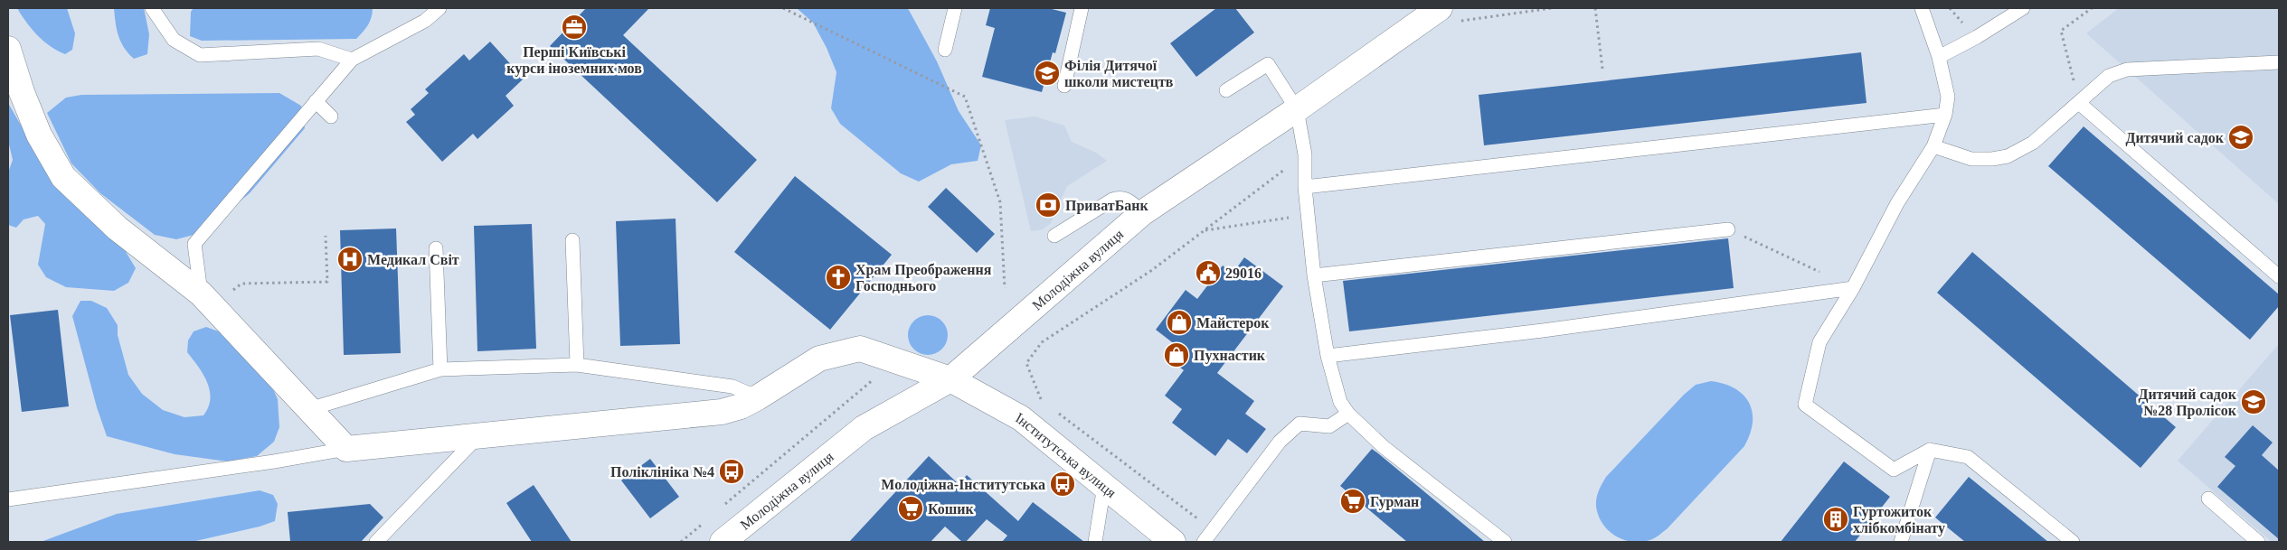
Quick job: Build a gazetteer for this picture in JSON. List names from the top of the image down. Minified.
{"streets":{"street":["Молодіжна вулиця","Інститутська вулиця"]},"crossings":[["Молодіжна вулиця","Інститутська вулиця"]],"places":{"office":["Перші Київські курси іноземних мов"],"school or university":["Філія Дитячої школи мистецтв","Дитячий садок","Дитячий садок №28 Пролісок"],"bank":["ПриватБанк"],"hospital":["Медикал Світ"],"public building":["29016"],"church":["Храм Преображення Господнього"],"shop":["Майстерок","Пухнастик"],"bus stop":["Поліклініка №4","Молодіжна-Інститутська"],"supermarket":["Гурман","Кошик"],"building":["Гуртожиток хлібкомбінату"]}}
